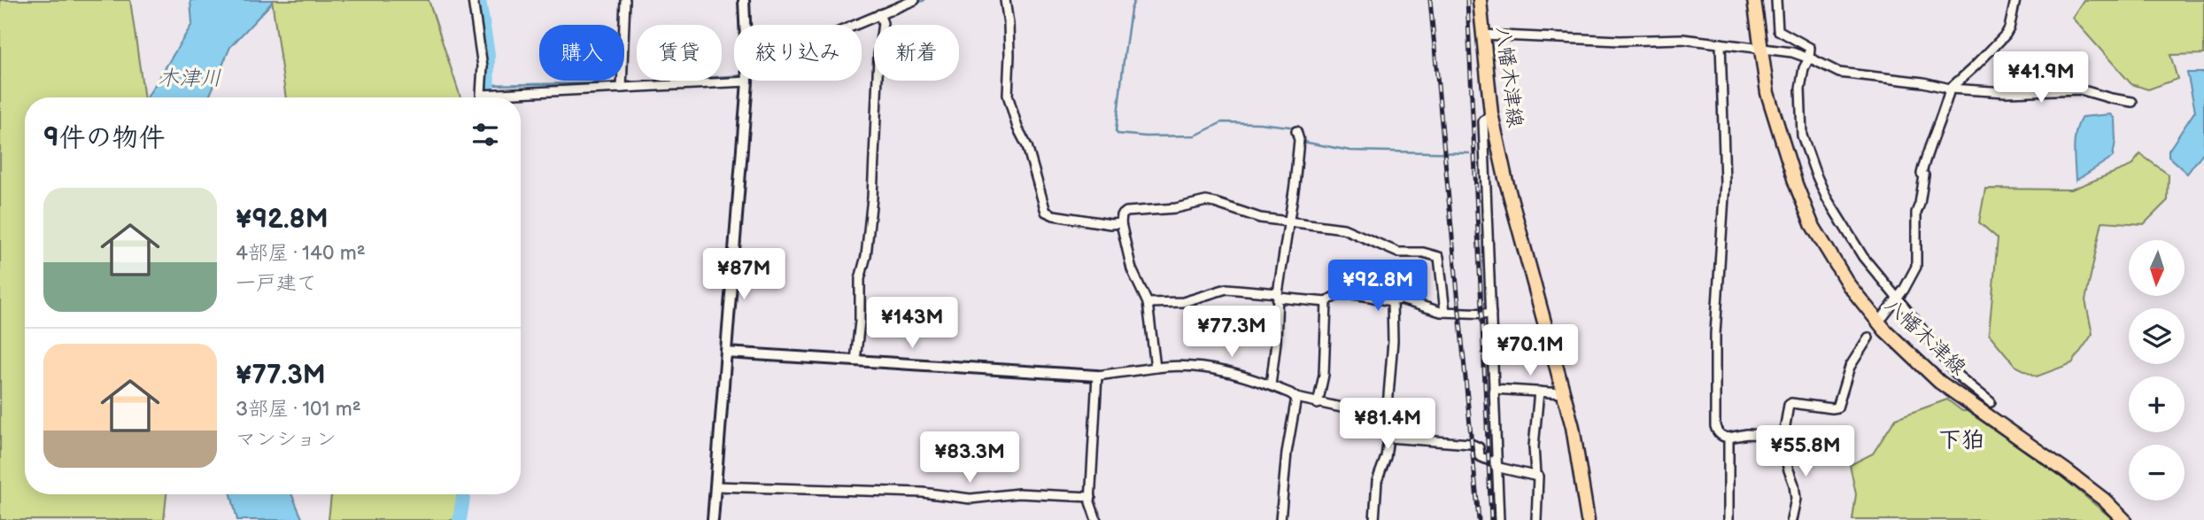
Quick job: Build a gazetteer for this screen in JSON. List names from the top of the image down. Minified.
{"streets":{"main road":["八幡木津線"]},"districts":["下狛"],"water":["木津川"],"north":"bottom","page":{"chip":["購入","賃貸","絞り込み","新着"],"price":["¥41.9M","¥87M","¥92.8M","¥143M","¥77.3M","¥70.1M","¥81.4M","¥55.8M","¥83.3M"],"heading":"9件の物件","list":[{"name":"¥92.8M","note":"4部屋 · 140 m² · 一戸建て"},{"name":"¥77.3M","note":"3部屋 · 101 m² · マンション"}],"map_buttons":["+","−"]}}
